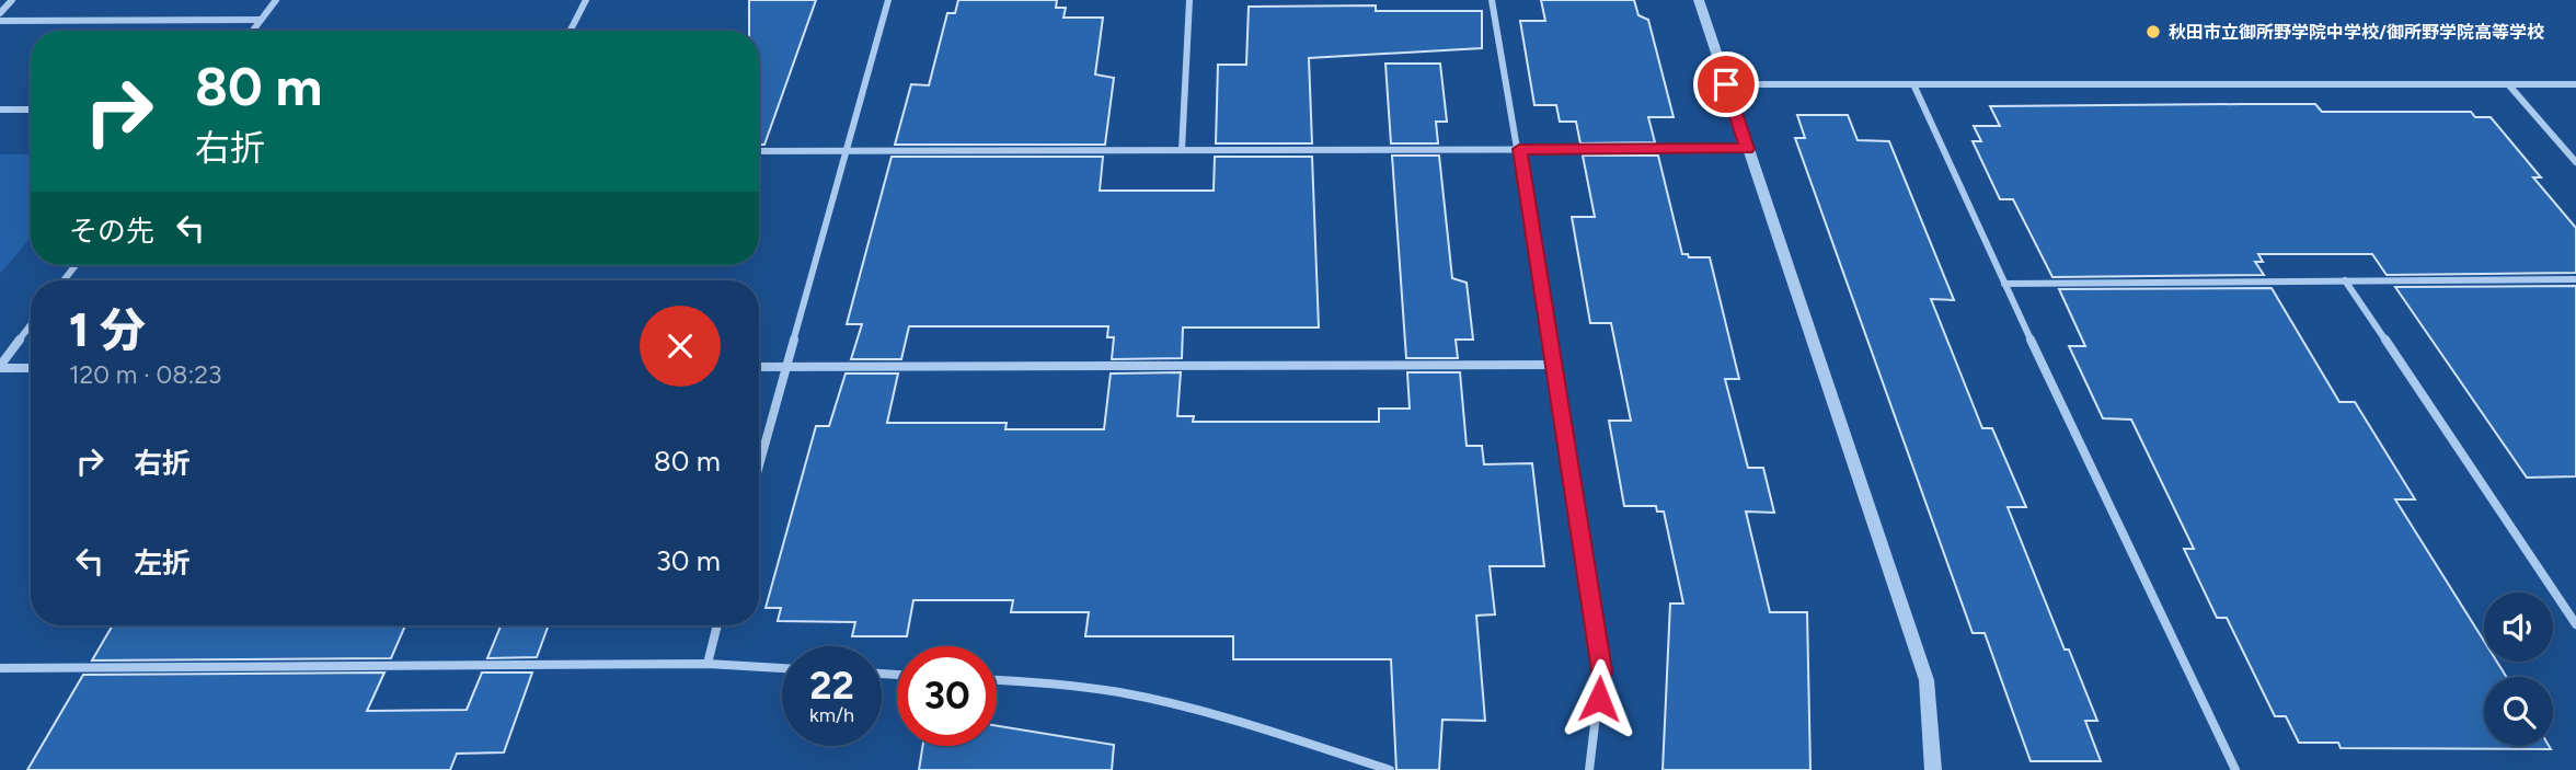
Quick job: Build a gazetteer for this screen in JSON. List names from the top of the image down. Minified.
{"places":["秋田市立御所野学院中学校/御所野学院高等学校"],"page":{"turn":["80 m","右折"],"then":"その先","heading":["1 分","120 m · 08:23"],"list":[{"name":"右折","value":"80 m"},{"name":"左折","value":"30 m"}],"speed":"22 km/h","limit":"30"}}
